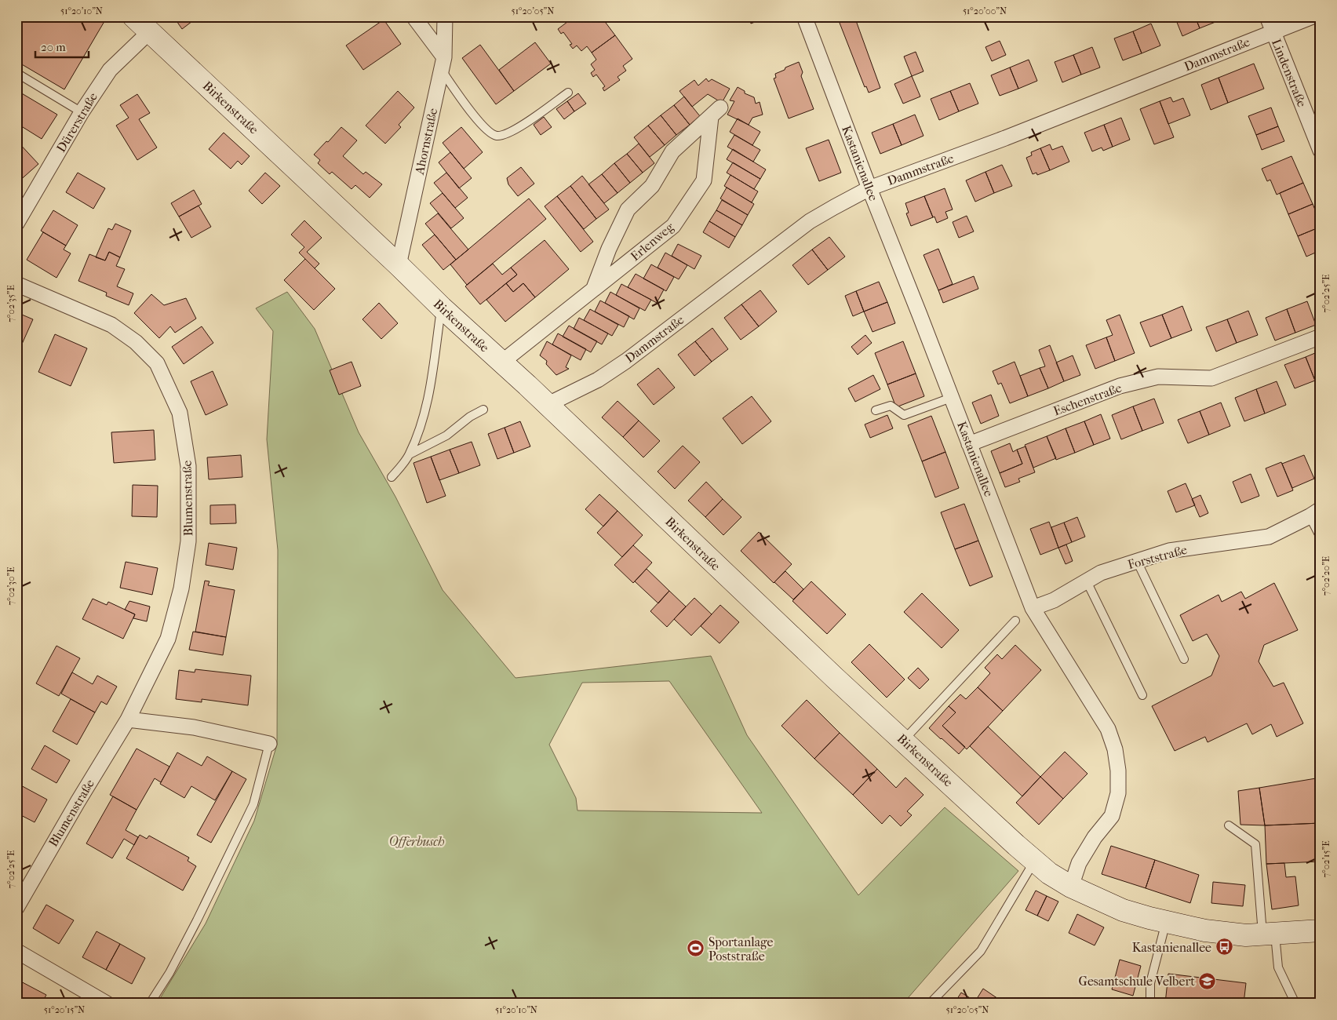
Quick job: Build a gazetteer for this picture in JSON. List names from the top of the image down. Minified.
{"streets":{"street":["Dammstraße","Lindenstraße","Birkenstraße","Dürerstraße","Ahornstraße","Kastanienallee","Erlenweg","Eschenstraße","Blumenstraße","Forststraße"]},"crossings":[["Dammstraße","Lindenstraße"],["Dammstraße","Birkenstraße"],["Dammstraße","Kastanienallee"],["Birkenstraße","Dürerstraße"],["Birkenstraße","Ahornstraße"],["Birkenstraße","Kastanienallee"],["Birkenstraße","Erlenweg"],["Kastanienallee","Eschenstraße"],["Kastanienallee","Forststraße"]],"parks":["Offerbusch"],"places":{"bus stop":["Kastanienallee"],"sports":["Sportanlage Poststraße"],"school or university":["Gesamtschule Velbert"]},"scale_bar":"20 m","coordinates":["51°20'10\"N","51°20'05\"N","51°20'00\"N","7°02'25\"E","7°02'35\"E","7°02'20\"E","7°02'30\"E","7°02'15\"E","51°20'15\"N"]}
